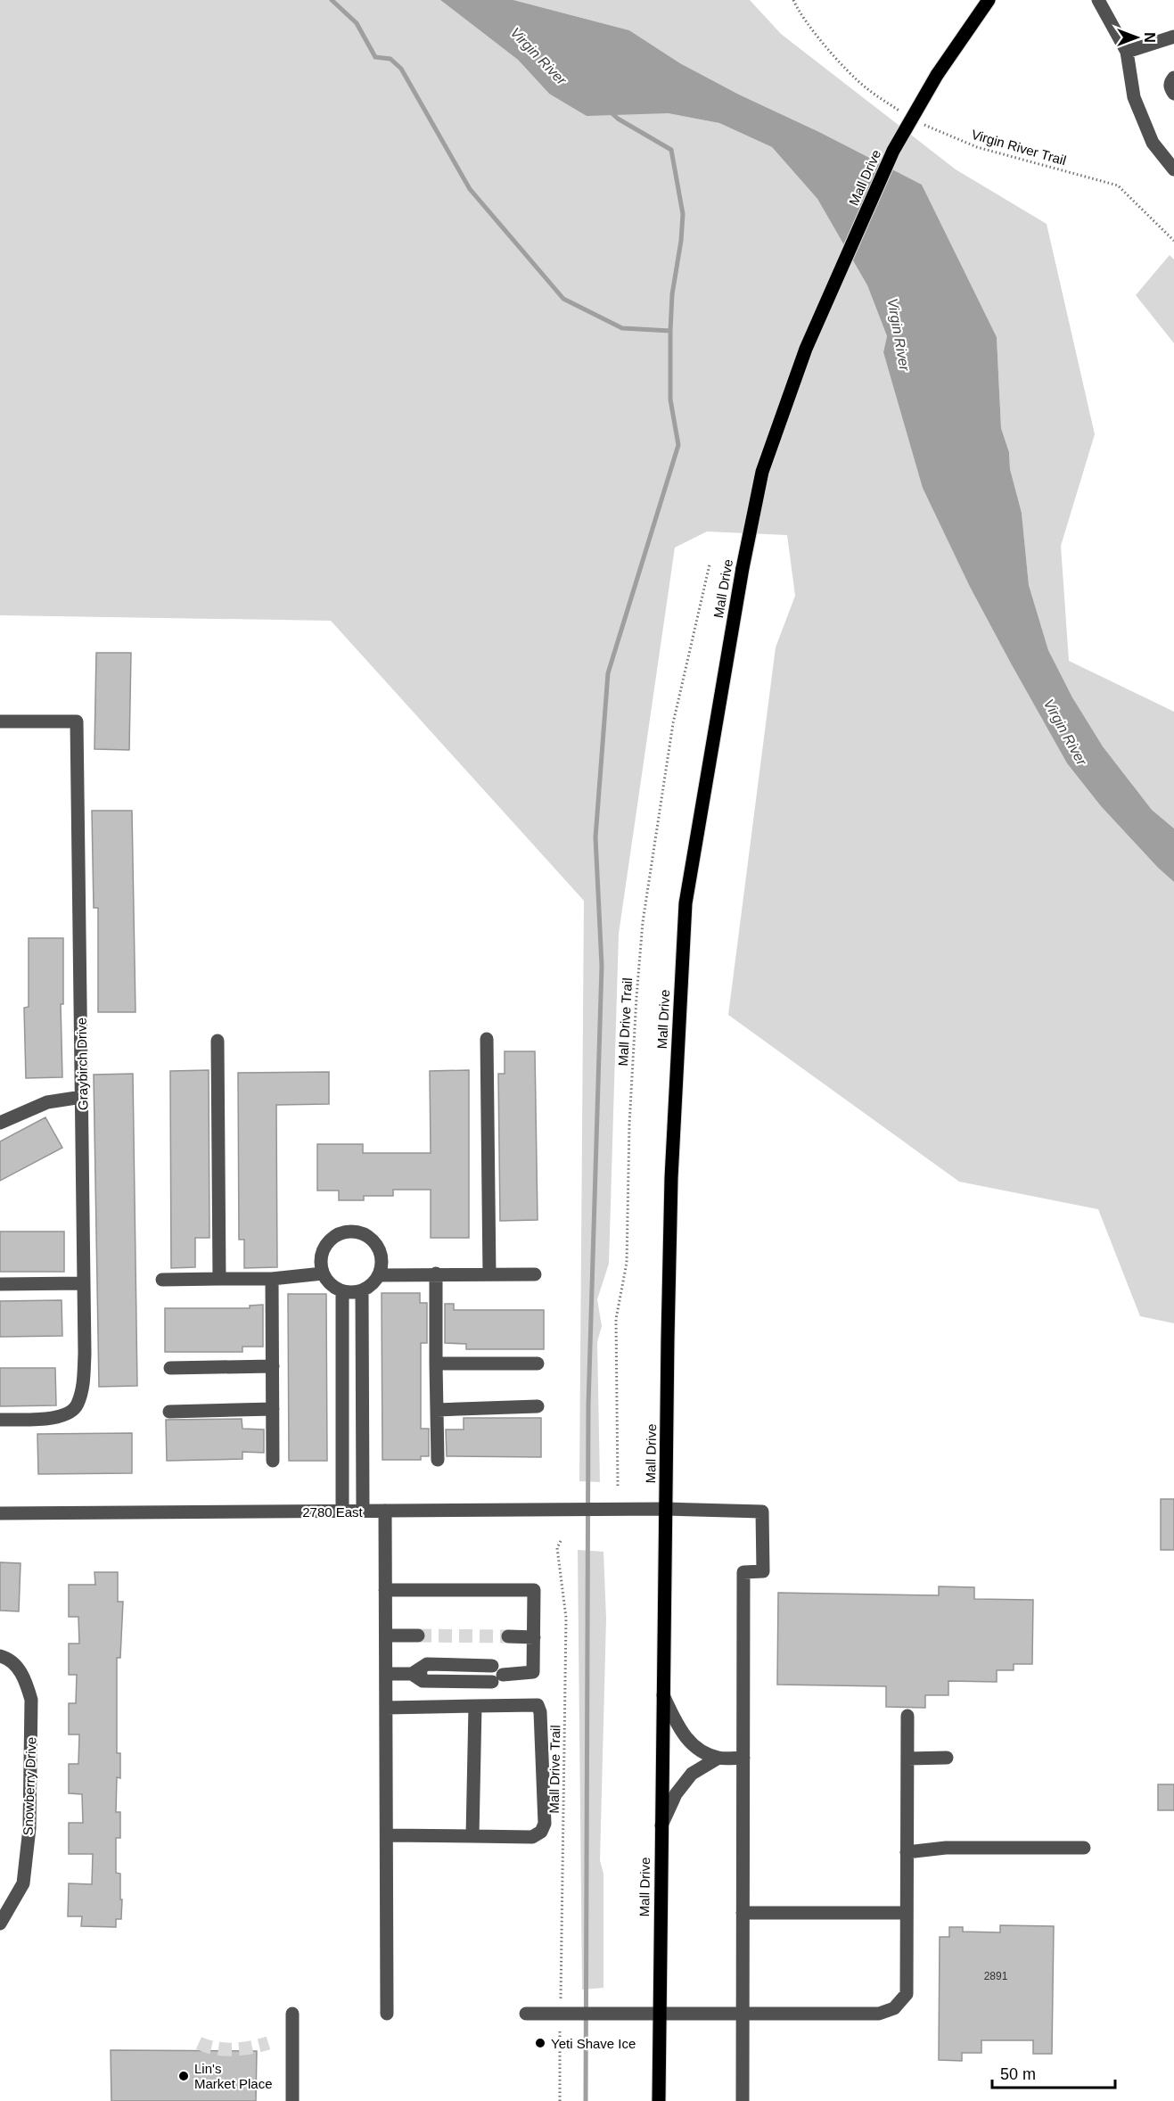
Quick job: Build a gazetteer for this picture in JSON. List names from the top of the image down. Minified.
{"streets":{"main road":["Mall Drive"],"street":["Graybirch Drive","2780 East","Snowberry Drive"],"path":["Virgin River Trail","Mall Drive Trail"]},"crossings":[["Mall Drive","2780 East"]],"water":["Virgin River"],"places":["Yeti Shave Ice","Lin's Market Place"],"house_numbers":["2891"],"scale_bar":"50 m","north":"right"}
